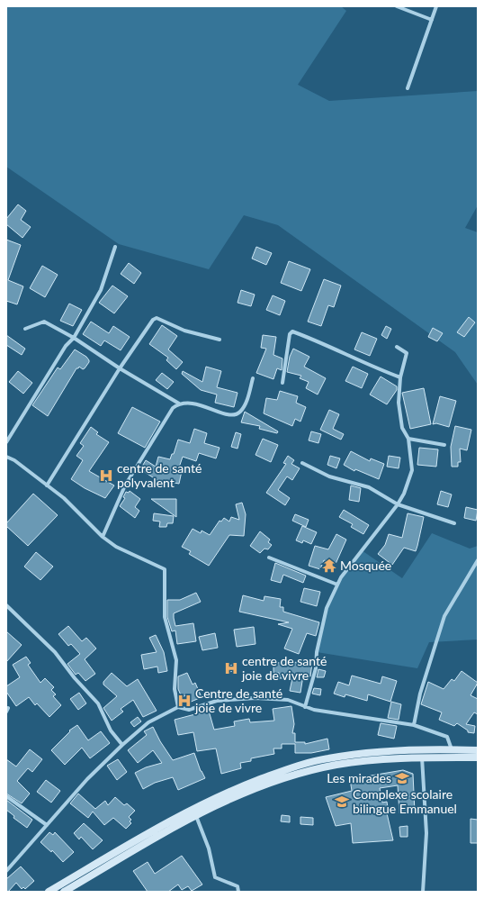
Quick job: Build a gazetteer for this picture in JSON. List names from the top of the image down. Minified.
{"places":{"hospital":["centre de santé polyvalent","centre de santé joie de vivre","Centre de santé joie de vivre"],"temple":["Mosquée"],"school or university":["Les mirades","Complexe scolaire bilingue Emmanuel"]}}
